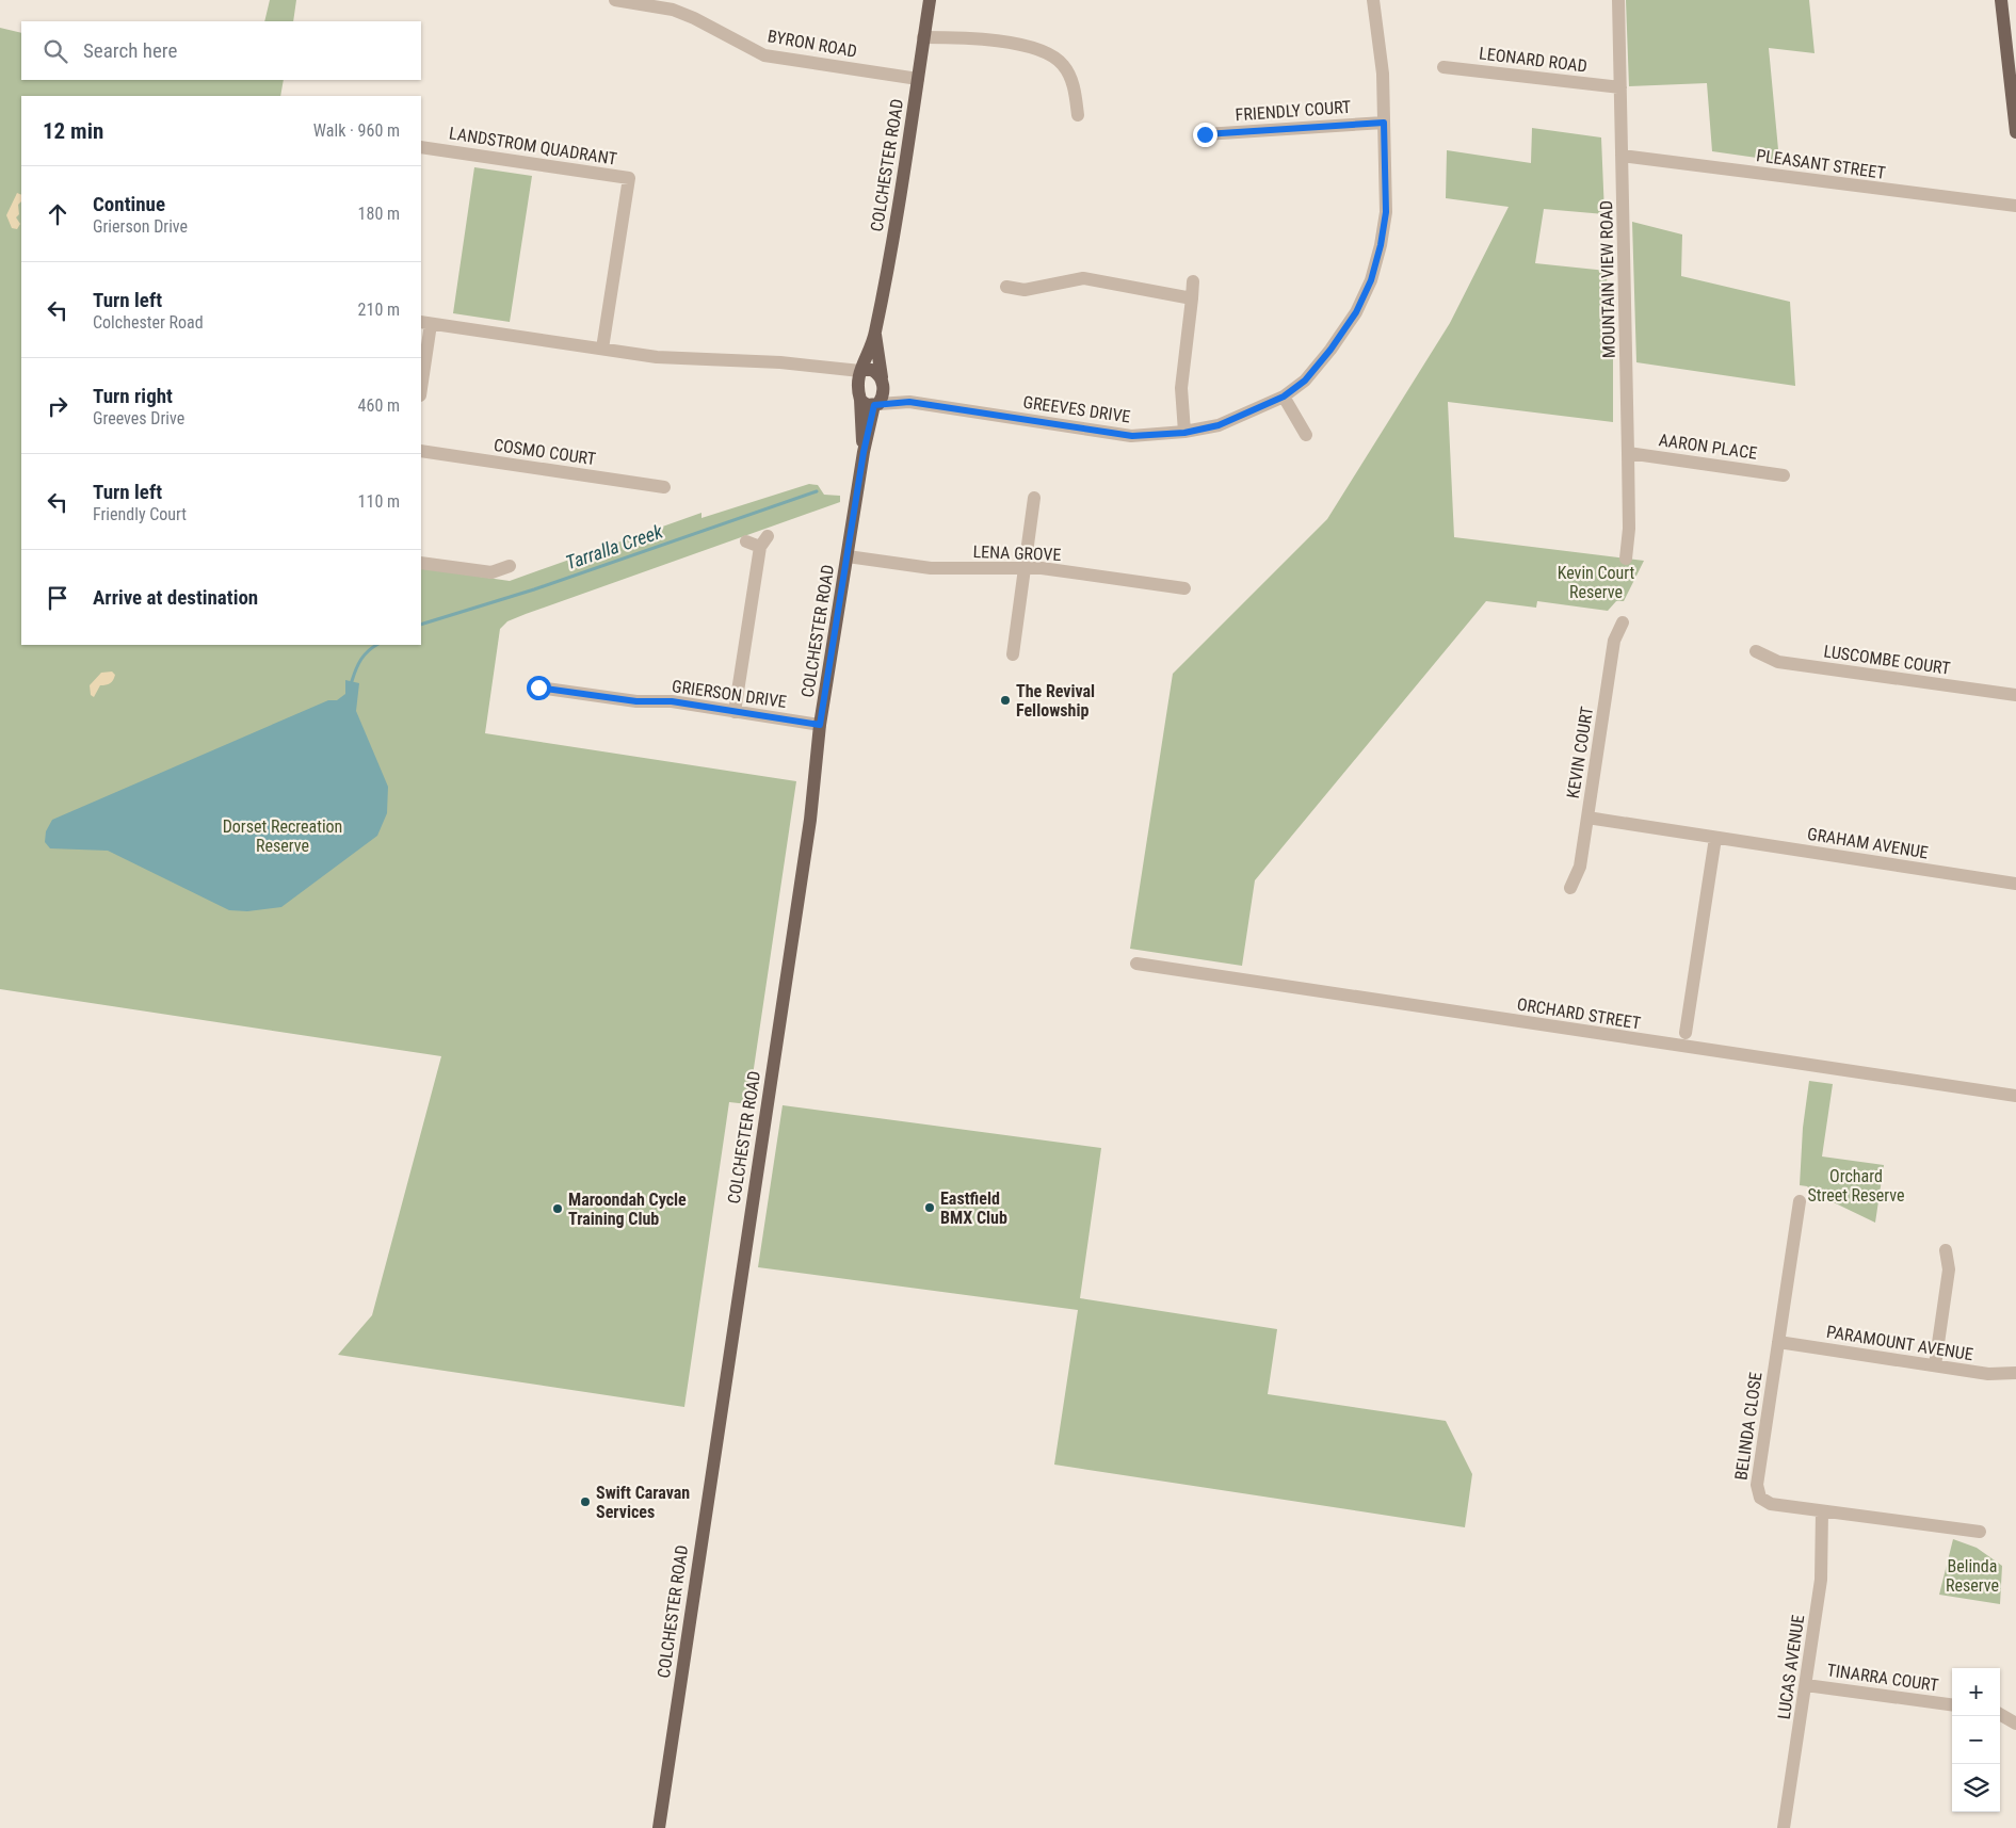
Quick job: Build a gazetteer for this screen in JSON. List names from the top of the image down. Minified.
{"streets":{"main road":["COLCHESTER ROAD"],"street":["BYRON ROAD","LEONARD ROAD","FRIENDLY COURT","LANDSTROM QUADRANT","PLEASANT STREET","MOUNTAIN VIEW ROAD","GREEVES DRIVE","AARON PLACE","COSMO COURT","LENA GROVE","LUSCOMBE COURT","GRIERSON DRIVE","KEVIN COURT","GRAHAM AVENUE","ORCHARD STREET","PARAMOUNT AVENUE","BELINDA CLOSE","LUCAS AVENUE","TINARRA COURT"]},"crossings":[["BYRON ROAD","COLCHESTER ROAD"],["LEONARD ROAD","MOUNTAIN VIEW ROAD"],["FRIENDLY COURT","GREEVES DRIVE"],["PLEASANT STREET","MOUNTAIN VIEW ROAD"],["COLCHESTER ROAD","GREEVES DRIVE"],["COLCHESTER ROAD","LENA GROVE"],["COLCHESTER ROAD","GRIERSON DRIVE"],["MOUNTAIN VIEW ROAD","AARON PLACE"],["KEVIN COURT","GRAHAM AVENUE"],["PARAMOUNT AVENUE","BELINDA CLOSE"],["BELINDA CLOSE","LUCAS AVENUE"],["LUCAS AVENUE","TINARRA COURT"]],"water":["Tarralla Creek"],"parks":["Kevin Court Reserve","Dorset Recreation Reserve","Orchard Street Reserve","Belinda Reserve"],"places":["The Revival Fellowship","Eastfield BMX Club","Maroondah Cycle Training Club","Swift Caravan Services"],"page":{"search":"Search here","heading":["12 min","Walk · 960 m"],"list":[["Continue","Grierson Drive","180 m"],["Turn left","Colchester Road","210 m"],["Turn right","Greeves Drive","460 m"],["Turn left","Friendly Court","110 m"],"Arrive at destination"],"map_buttons":["+","−"]}}
